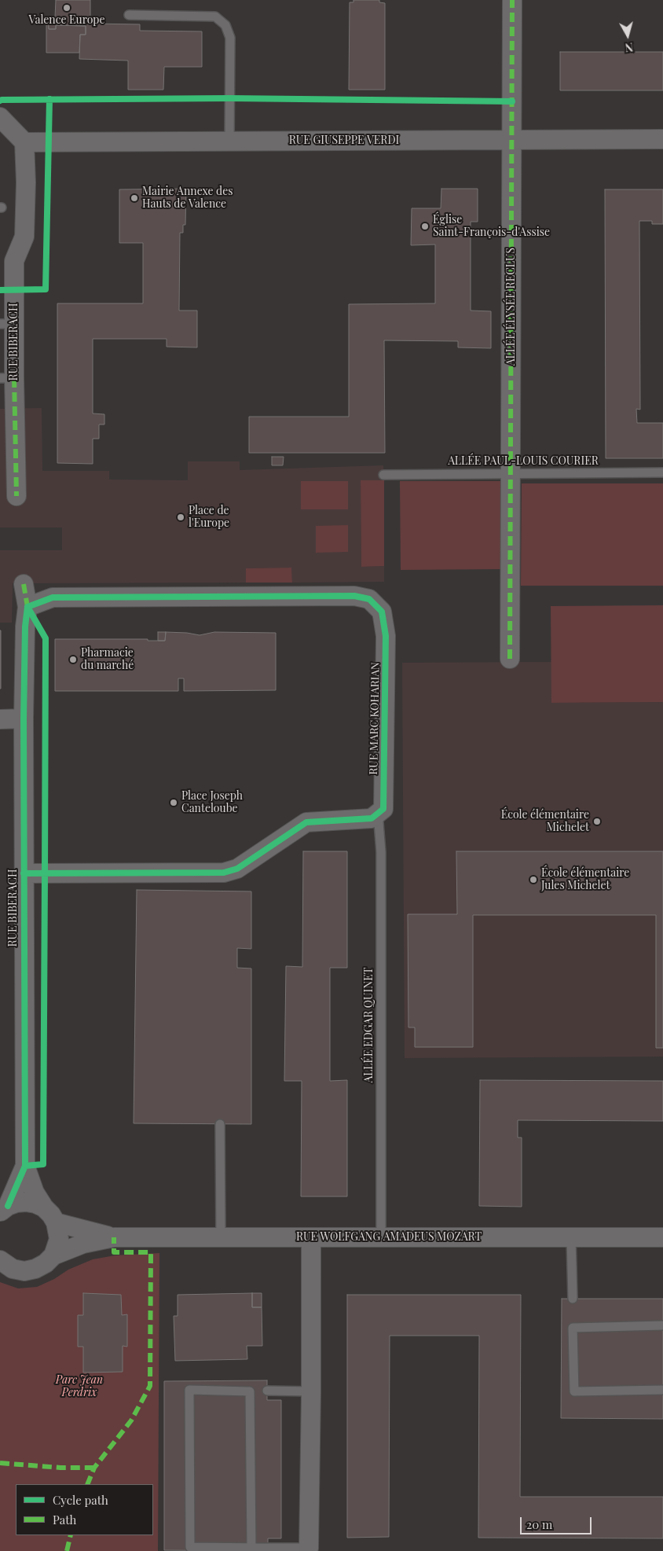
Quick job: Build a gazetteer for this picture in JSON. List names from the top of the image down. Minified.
{"streets":{"street":["RUE GIUSEPPE VERDI","ALLÉE ÉLYSÉE RECLUS","RUE BIBERACH","RUE MARC KOHARIAN","RUE WOLFGANG AMADEUS MOZART"],"lane":["ALLÉE PAUL-LOUIS COURIER","ALLÉE EDGAR QUINET"]},"crossings":[["RUE GIUSEPPE VERDI","ALLÉE ÉLYSÉE RECLUS"],["RUE GIUSEPPE VERDI","RUE BIBERACH"],["ALLÉE ÉLYSÉE RECLUS","ALLÉE PAUL-LOUIS COURIER"],["RUE BIBERACH","RUE MARC KOHARIAN"],["RUE MARC KOHARIAN","ALLÉE EDGAR QUINET"],["ALLÉE EDGAR QUINET","RUE WOLFGANG AMADEUS MOZART"]],"parks":["Parc Jean Perdrix"],"places":["Valence Europe","Mairie Annexe des Hauts de Valence","Église Saint-François-d'Assise","Place de l'Europe","Pharmacie du marché","Place Joseph Canteloube","École élémentaire Michelet","École élémentaire Jules Michelet"],"legend":["Cycle path","Path"],"scale_bar":"20 m","north":"bottom"}
